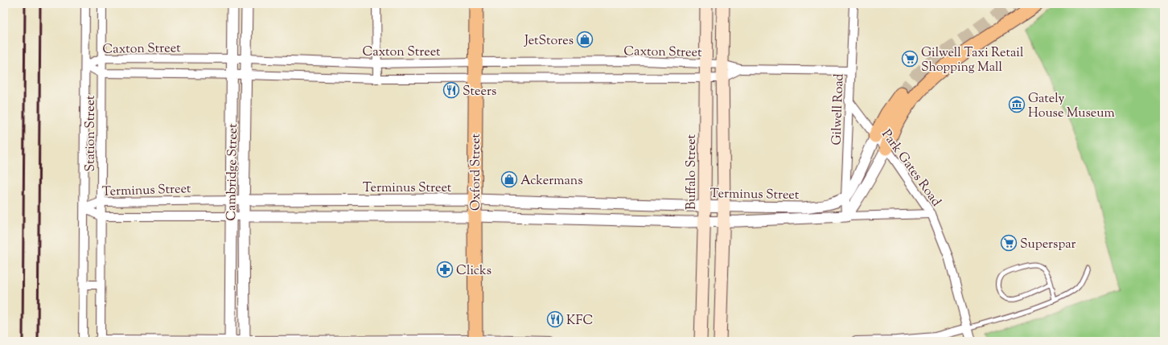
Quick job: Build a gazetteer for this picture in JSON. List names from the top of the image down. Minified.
{"streets":{"main road":["Oxford Street","Buffalo Street"],"street":["Caxton Street","Gilwell Road","Station Street","Park Gates Road","Cambridge Street","Terminus Street"]},"crossings":[["Caxton Street","Gilwell Road"],["Caxton Street","Station Street"],["Caxton Street","Cambridge Street"],["Caxton Street","Oxford Street"],["Caxton Street","Buffalo Street"],["Gilwell Road","Park Gates Road"],["Gilwell Road","Terminus Street"],["Station Street","Terminus Street"],["Park Gates Road","Terminus Street"],["Cambridge Street","Terminus Street"],["Oxford Street","Terminus Street"],["Buffalo Street","Terminus Street"]],"places":{"shop":["JetStores","Ackermans"],"supermarket":["Gilwell Taxi Retail Shopping Mall","Superspar"],"restaurant":["Steers","KFC"],"museum":["Gately House Museum"],"pharmacy":["Clicks"]}}
